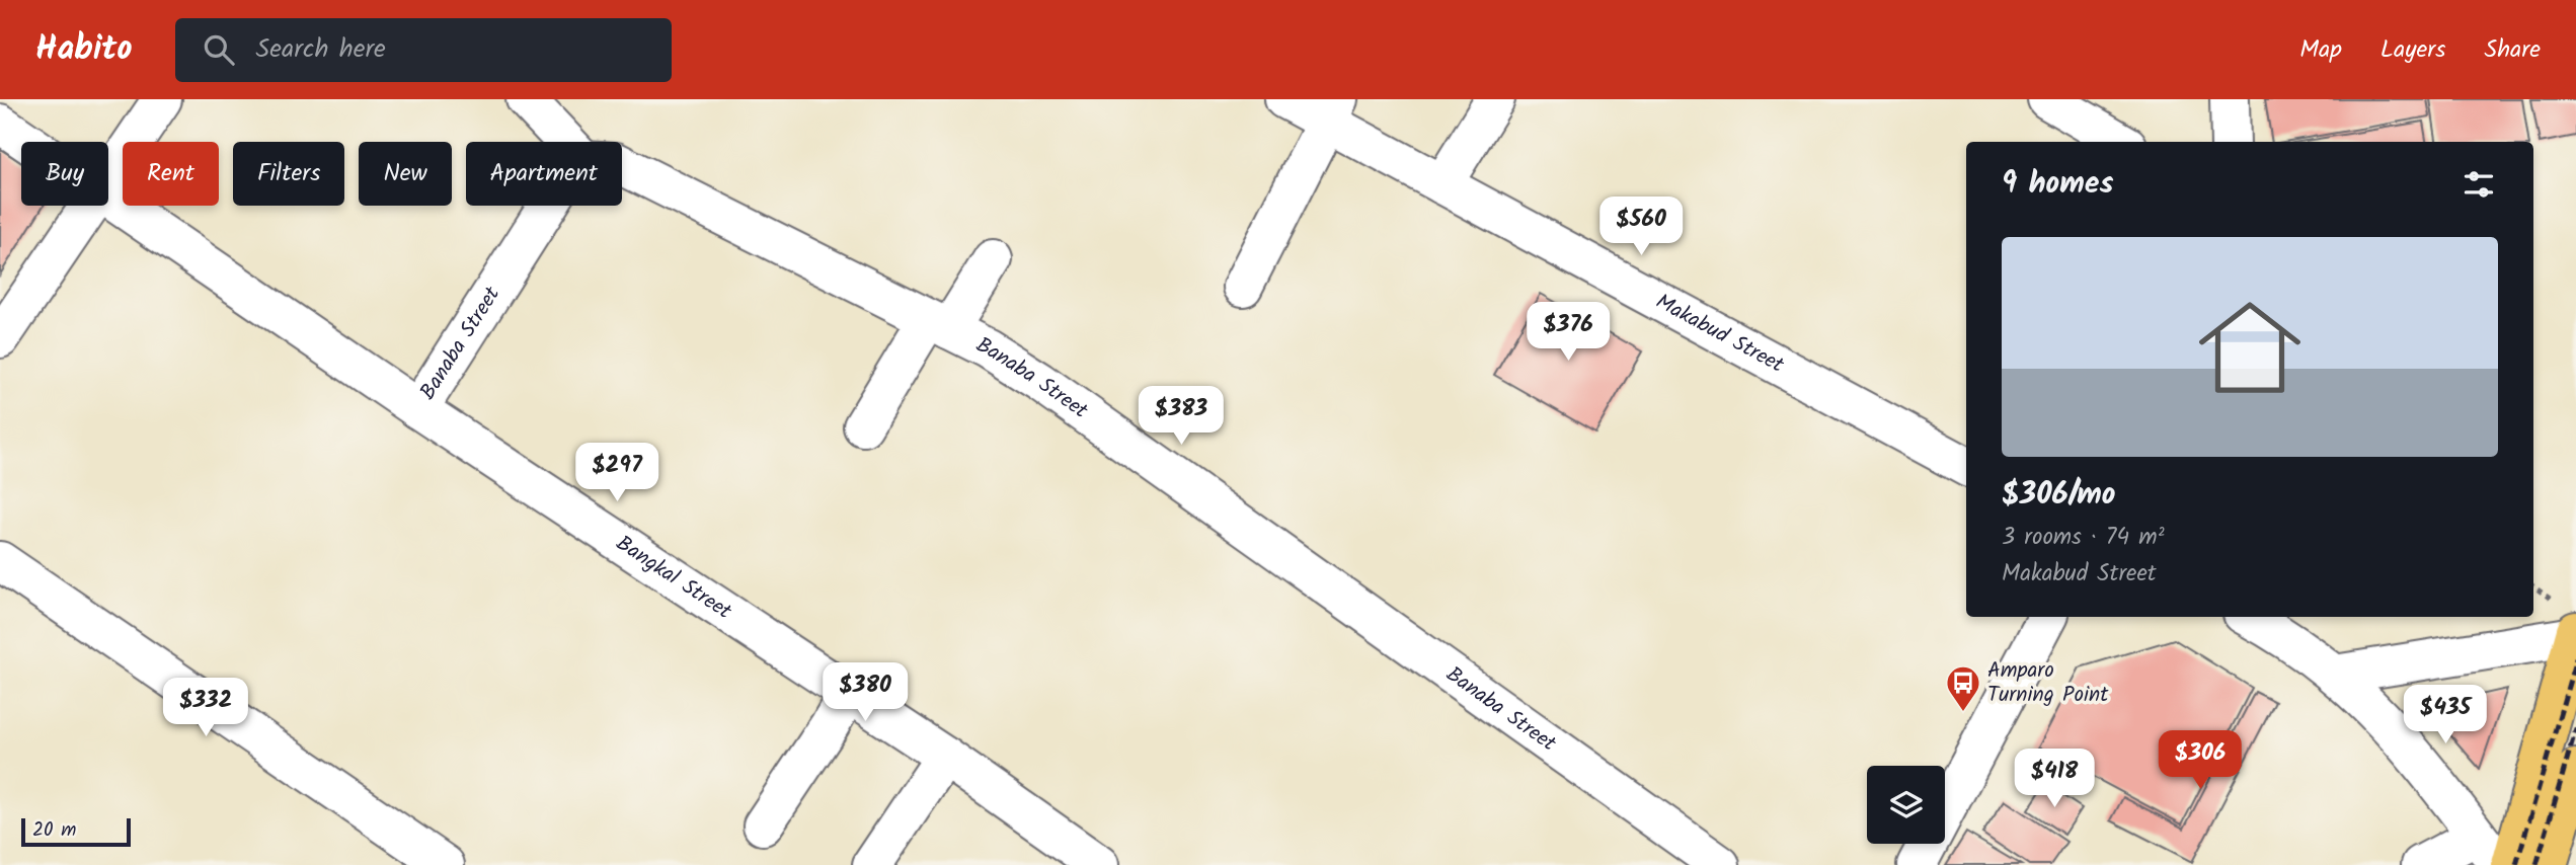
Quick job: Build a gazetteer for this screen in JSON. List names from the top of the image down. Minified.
{"streets":{"street":["Makabud Street","Banaba Street","Bangkal Street"]},"crossings":[["Banaba Street","Bangkal Street"]],"places":{"bus stop":["Amparo Turning Point"]},"scale_bar":"20 m","page":{"header":"Habito","search":"Search here","nav":["Map","Layers","Share"],"chip":["Buy","Rent","Filters","New","Apartment"],"heading":"9 homes","price":["$560","$376","$383","$297","$380","$332","$435","$306","$418"],"list":[{"name":"$306/mo","note":"3 rooms · 74 m² · Makabud Street"}],"scale":"20 m"}}
